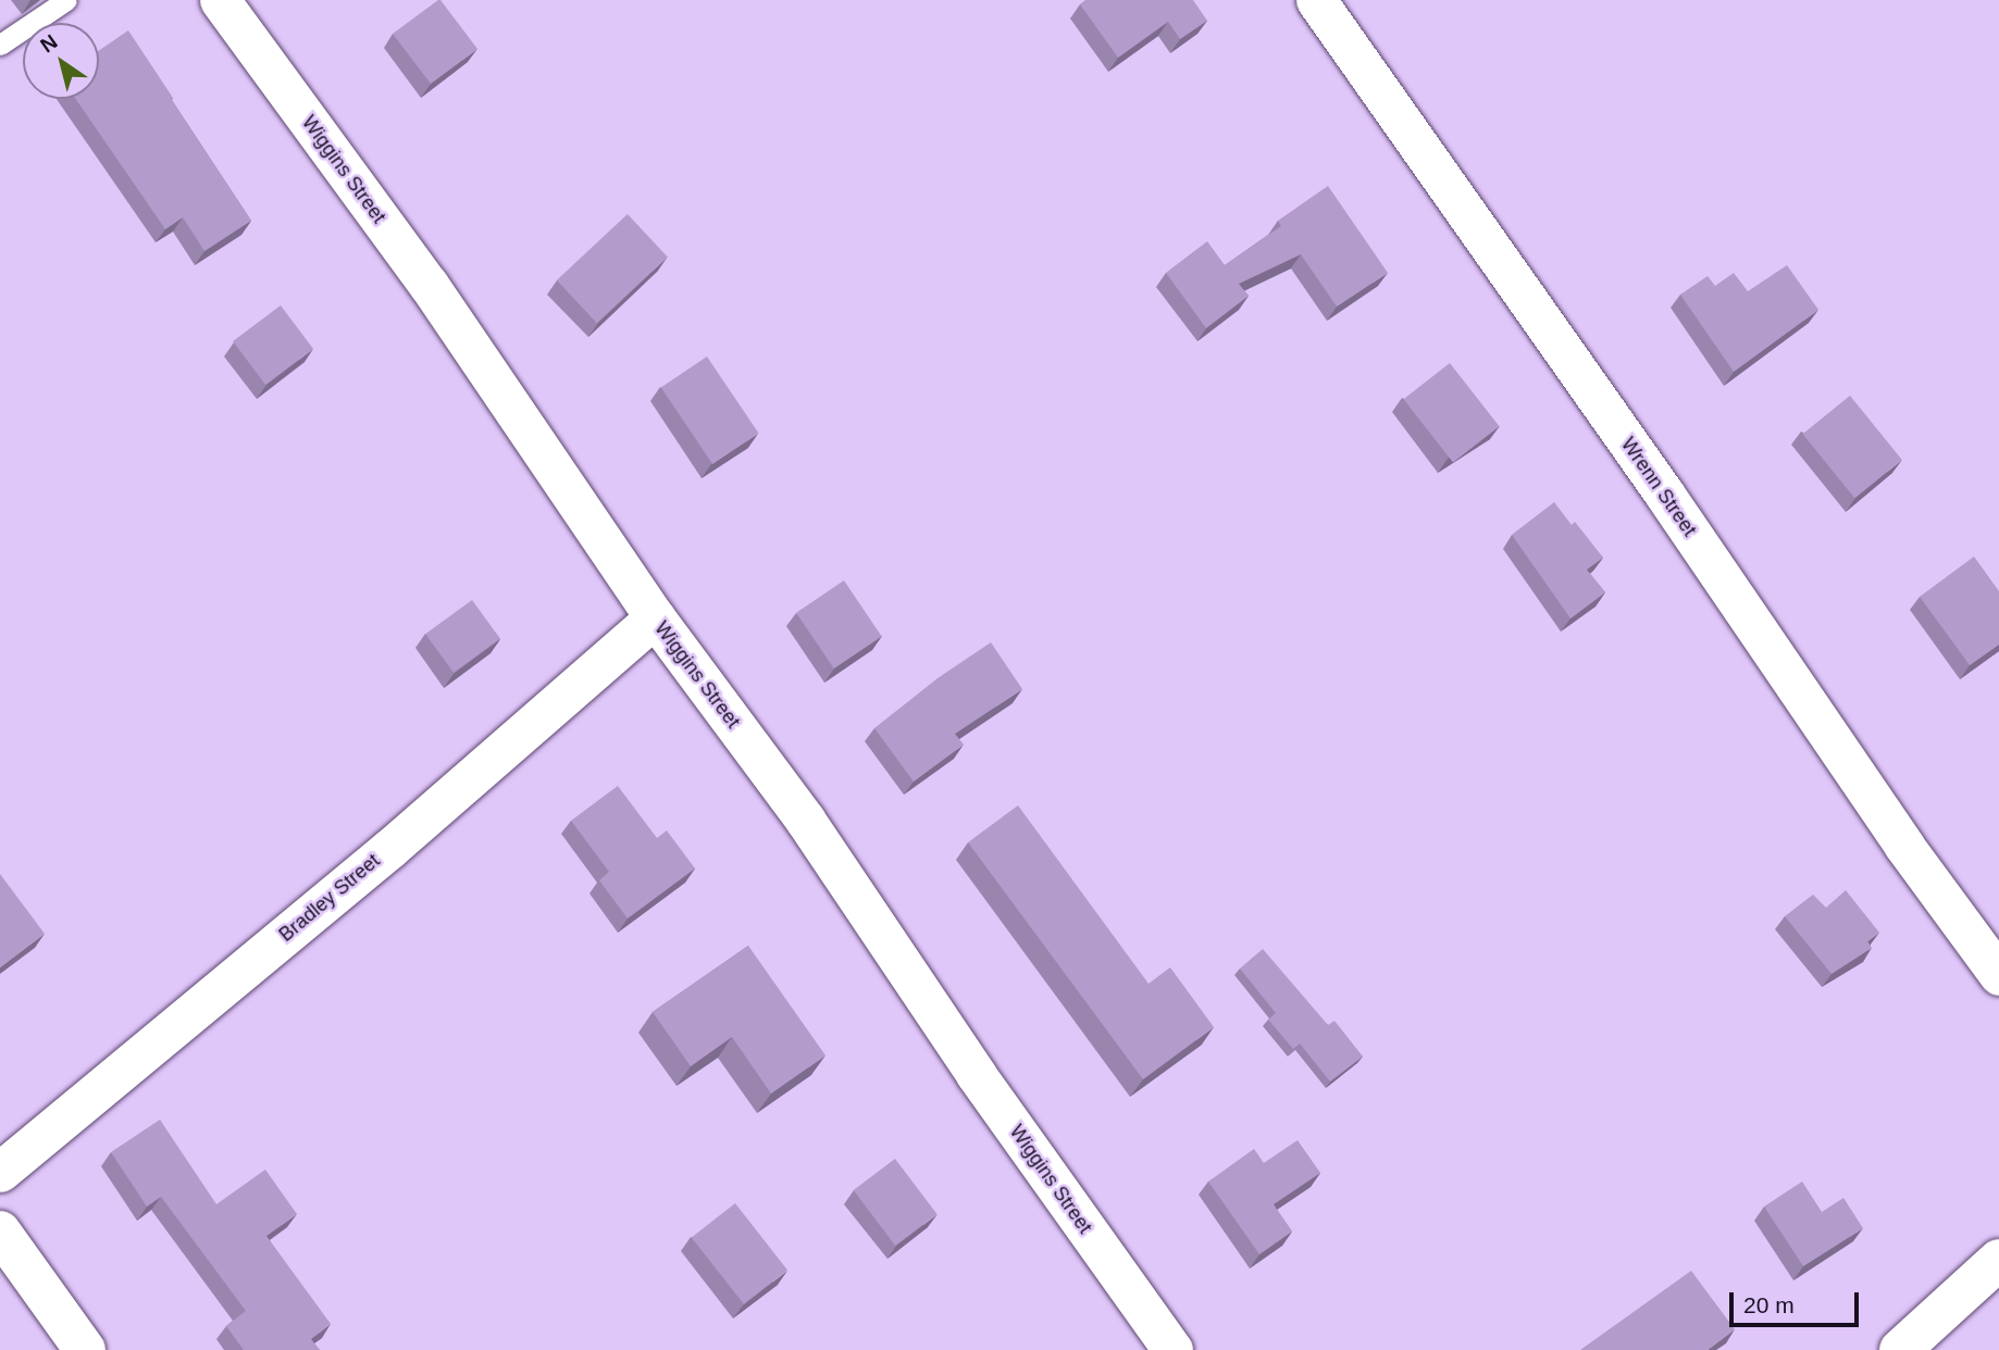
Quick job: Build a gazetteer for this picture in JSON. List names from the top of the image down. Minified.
{"streets":{"street":["Wiggins Street","Wrenn Street","Bradley Street"]},"crossings":[["Wiggins Street","Bradley Street"]],"scale_bar":"20 m","north":"top left"}
